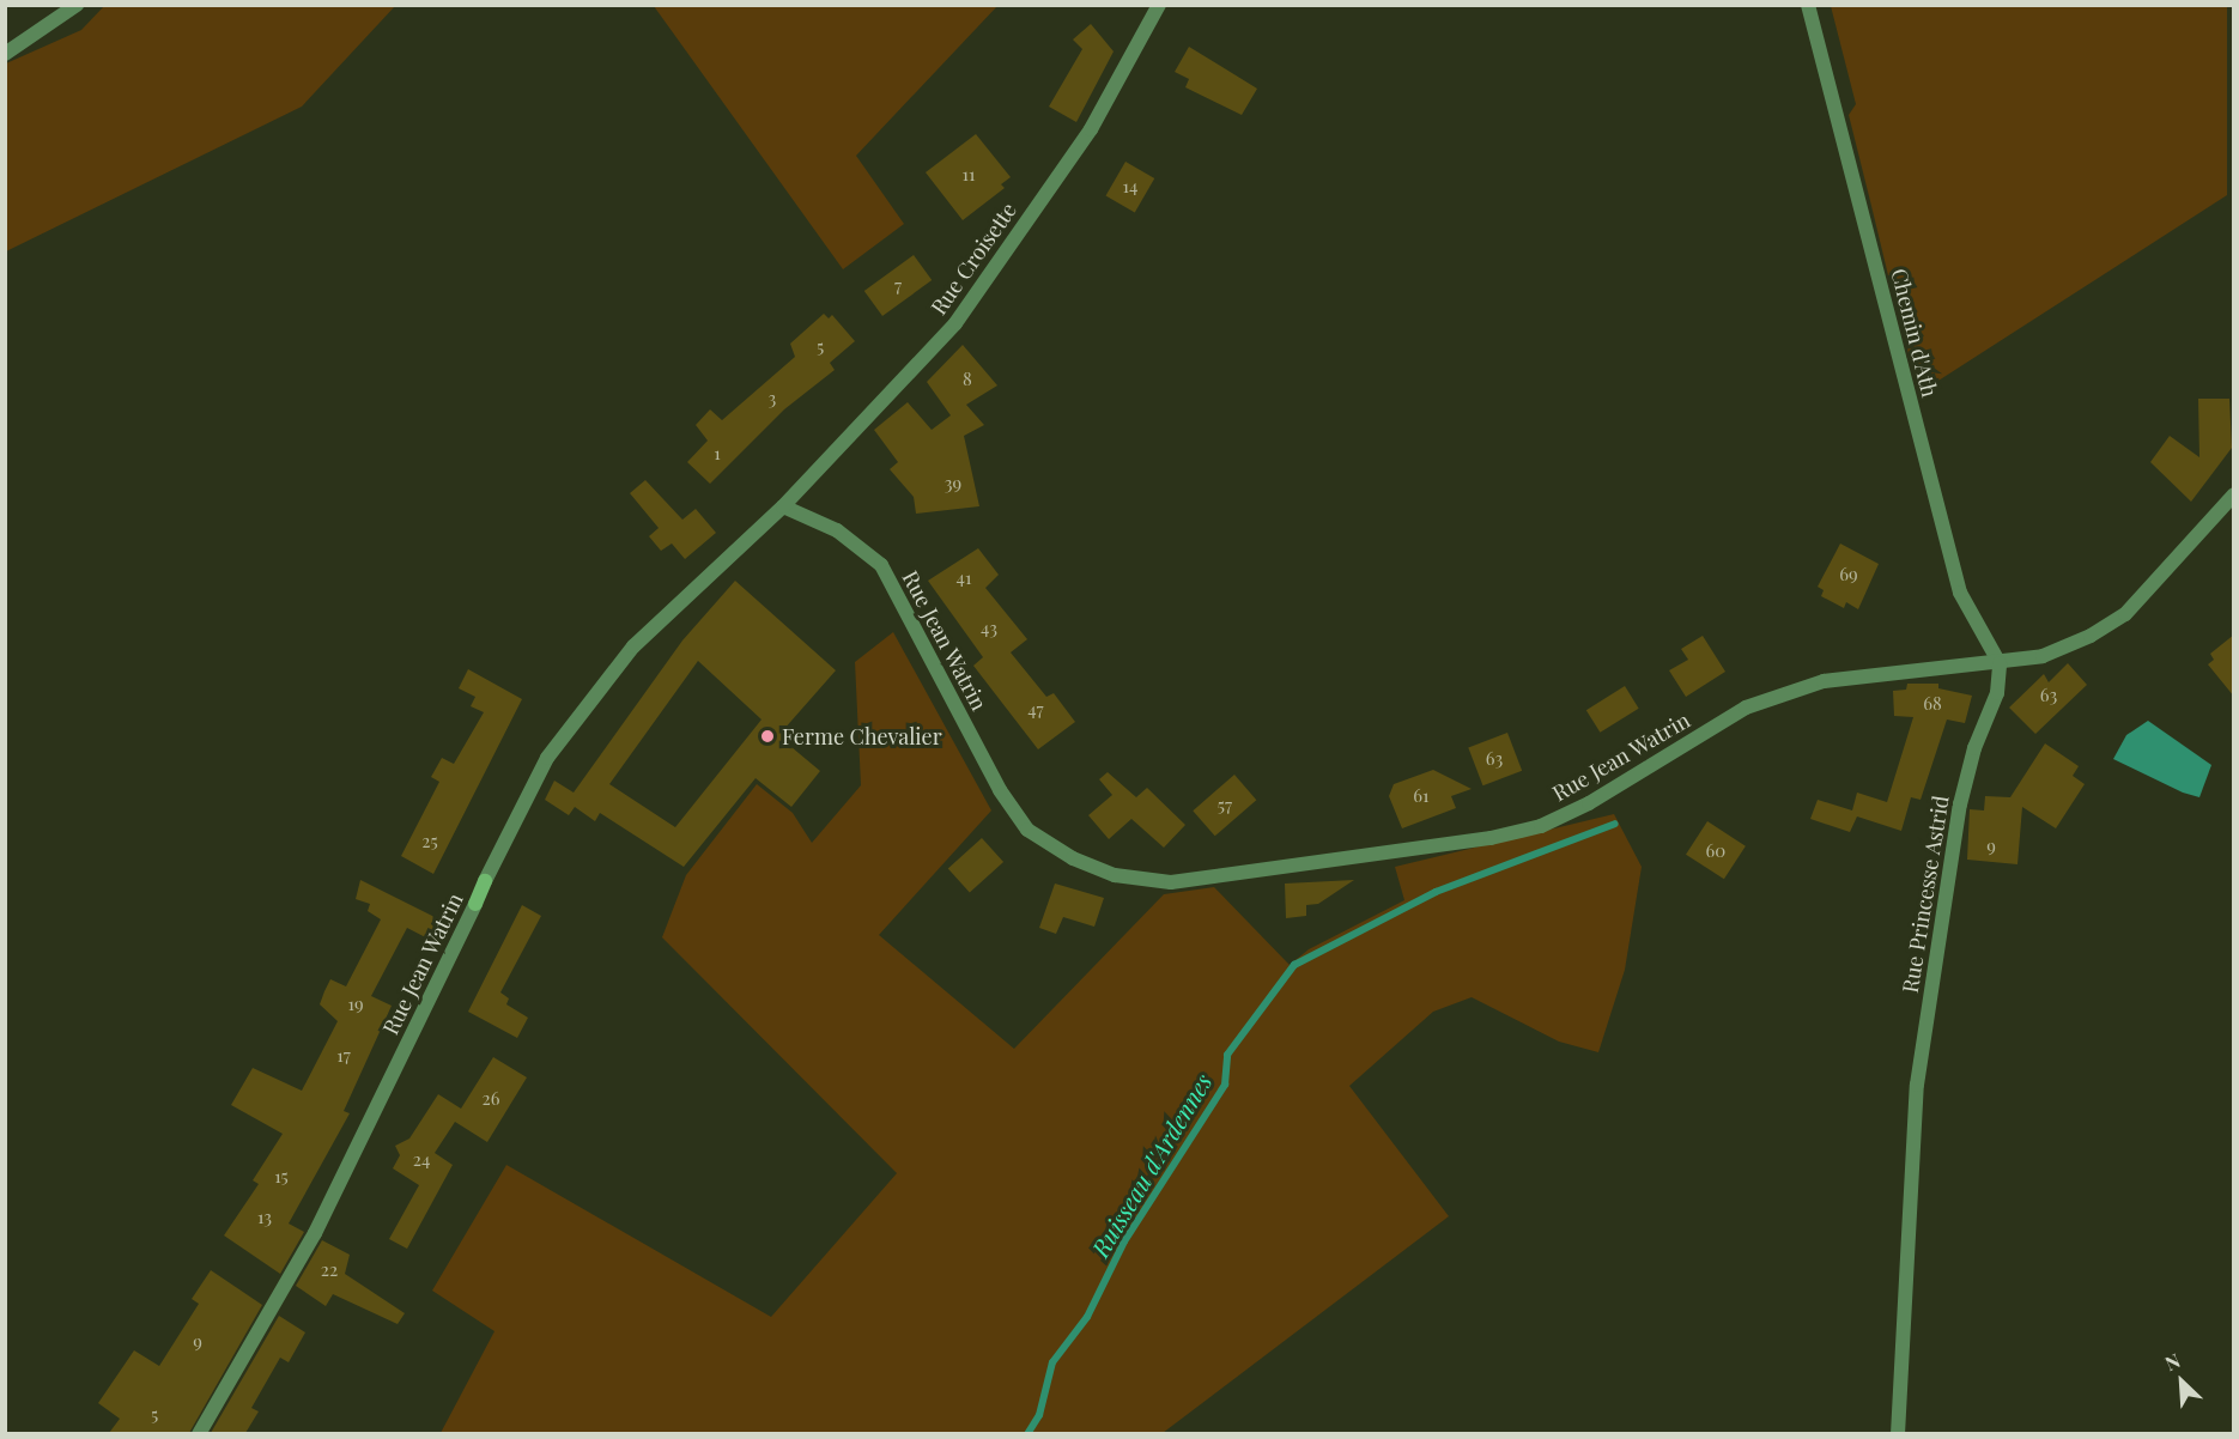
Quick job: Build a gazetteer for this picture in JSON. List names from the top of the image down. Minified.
{"streets":{"street":["Rue Croisette","Chemin d'Ath","Rue Jean Watrin","Rue Princesse Astrid"]},"crossings":[["Rue Croisette","Rue Jean Watrin"],["Chemin d'Ath","Rue Jean Watrin"],["Chemin d'Ath","Rue Princesse Astrid"],["Rue Jean Watrin","Rue Princesse Astrid"]],"water":["Ruisseau d'Ardennes"],"places":["Ferme Chevalier"],"house_numbers":["11","14","7","5","8","3","1","39","69","41","43","63","68","47","63","61","57","25","9","60","19","17","26","24","15","13","22","9","5"],"north":"top left"}
